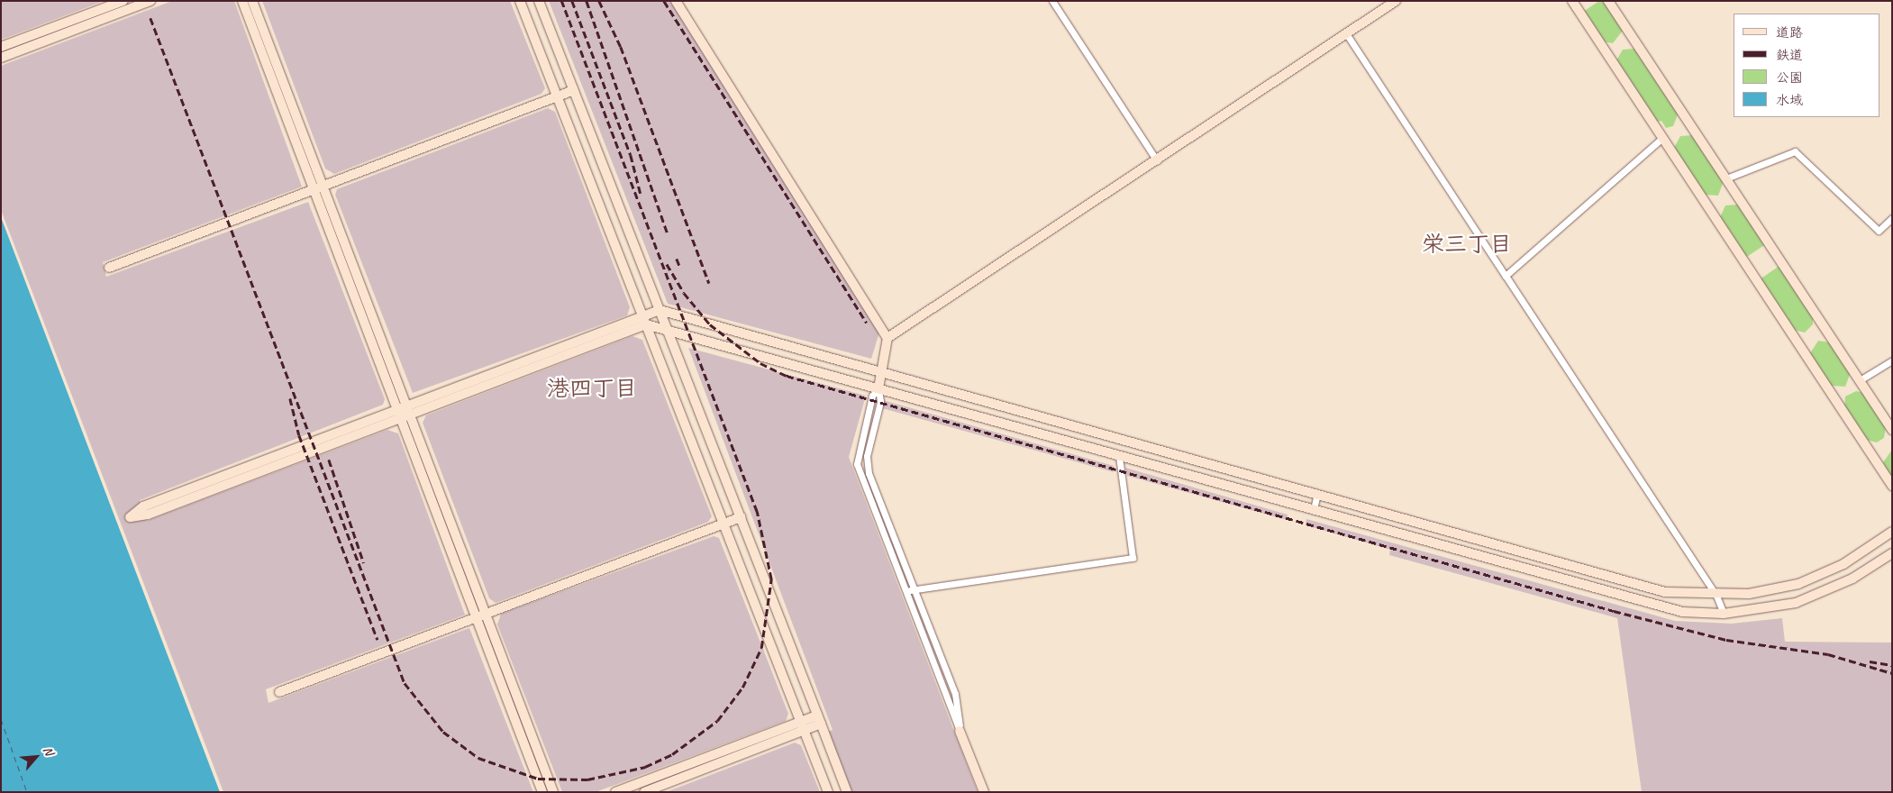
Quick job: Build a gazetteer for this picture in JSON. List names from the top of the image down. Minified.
{"districts":["栄三丁目","港四丁目"],"legend":["道路","鉄道","公園","水域"],"north":"top right"}
